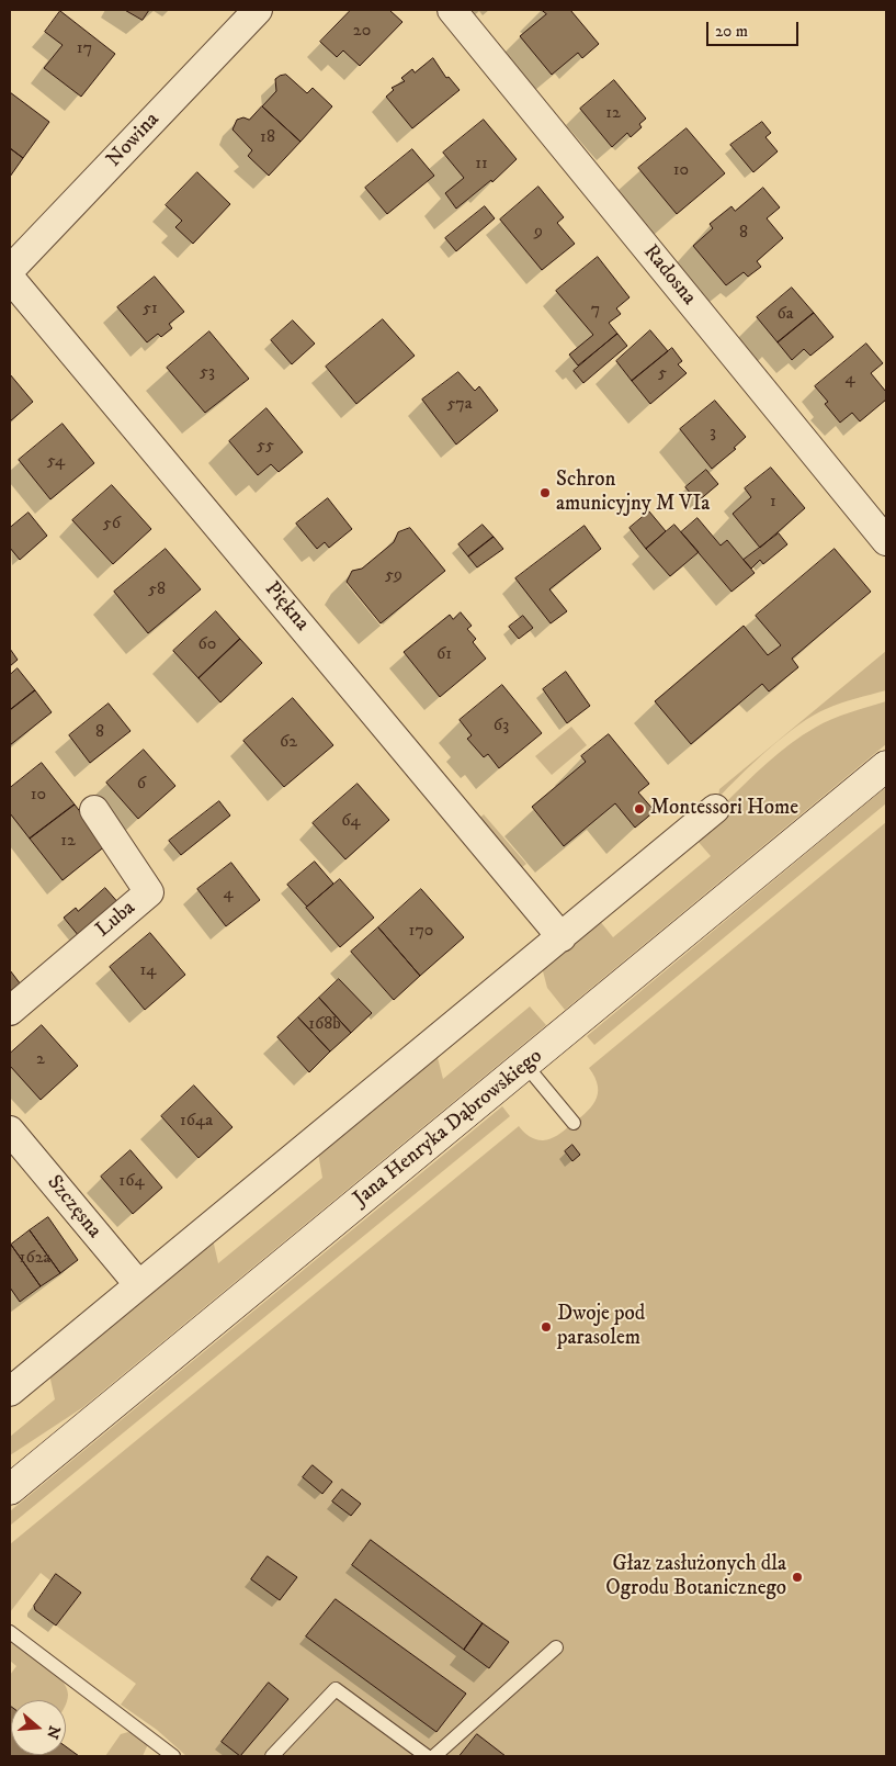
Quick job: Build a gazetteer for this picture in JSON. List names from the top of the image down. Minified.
{"streets":{"street":["Nowina","Radosna","Piękna","Luba","Jana Henryka Dąbrowskiego","Szczęsna"]},"places":["Schron amunicyjny M VIa","Montessori Home","Dwoje pod parasolem","Głaz zasłużonych dla Ogrodu Botanicznego"],"house_numbers":["20","17","12","18","11","10","9","8","51","7","6a","53","5","4","57a","3","55","54","1","56","59","58","60","61","63","8","62","6","10","64","12","4","170","14","168b","2","164a","164","162a"],"scale_bar":"20 m","north":"right"}
